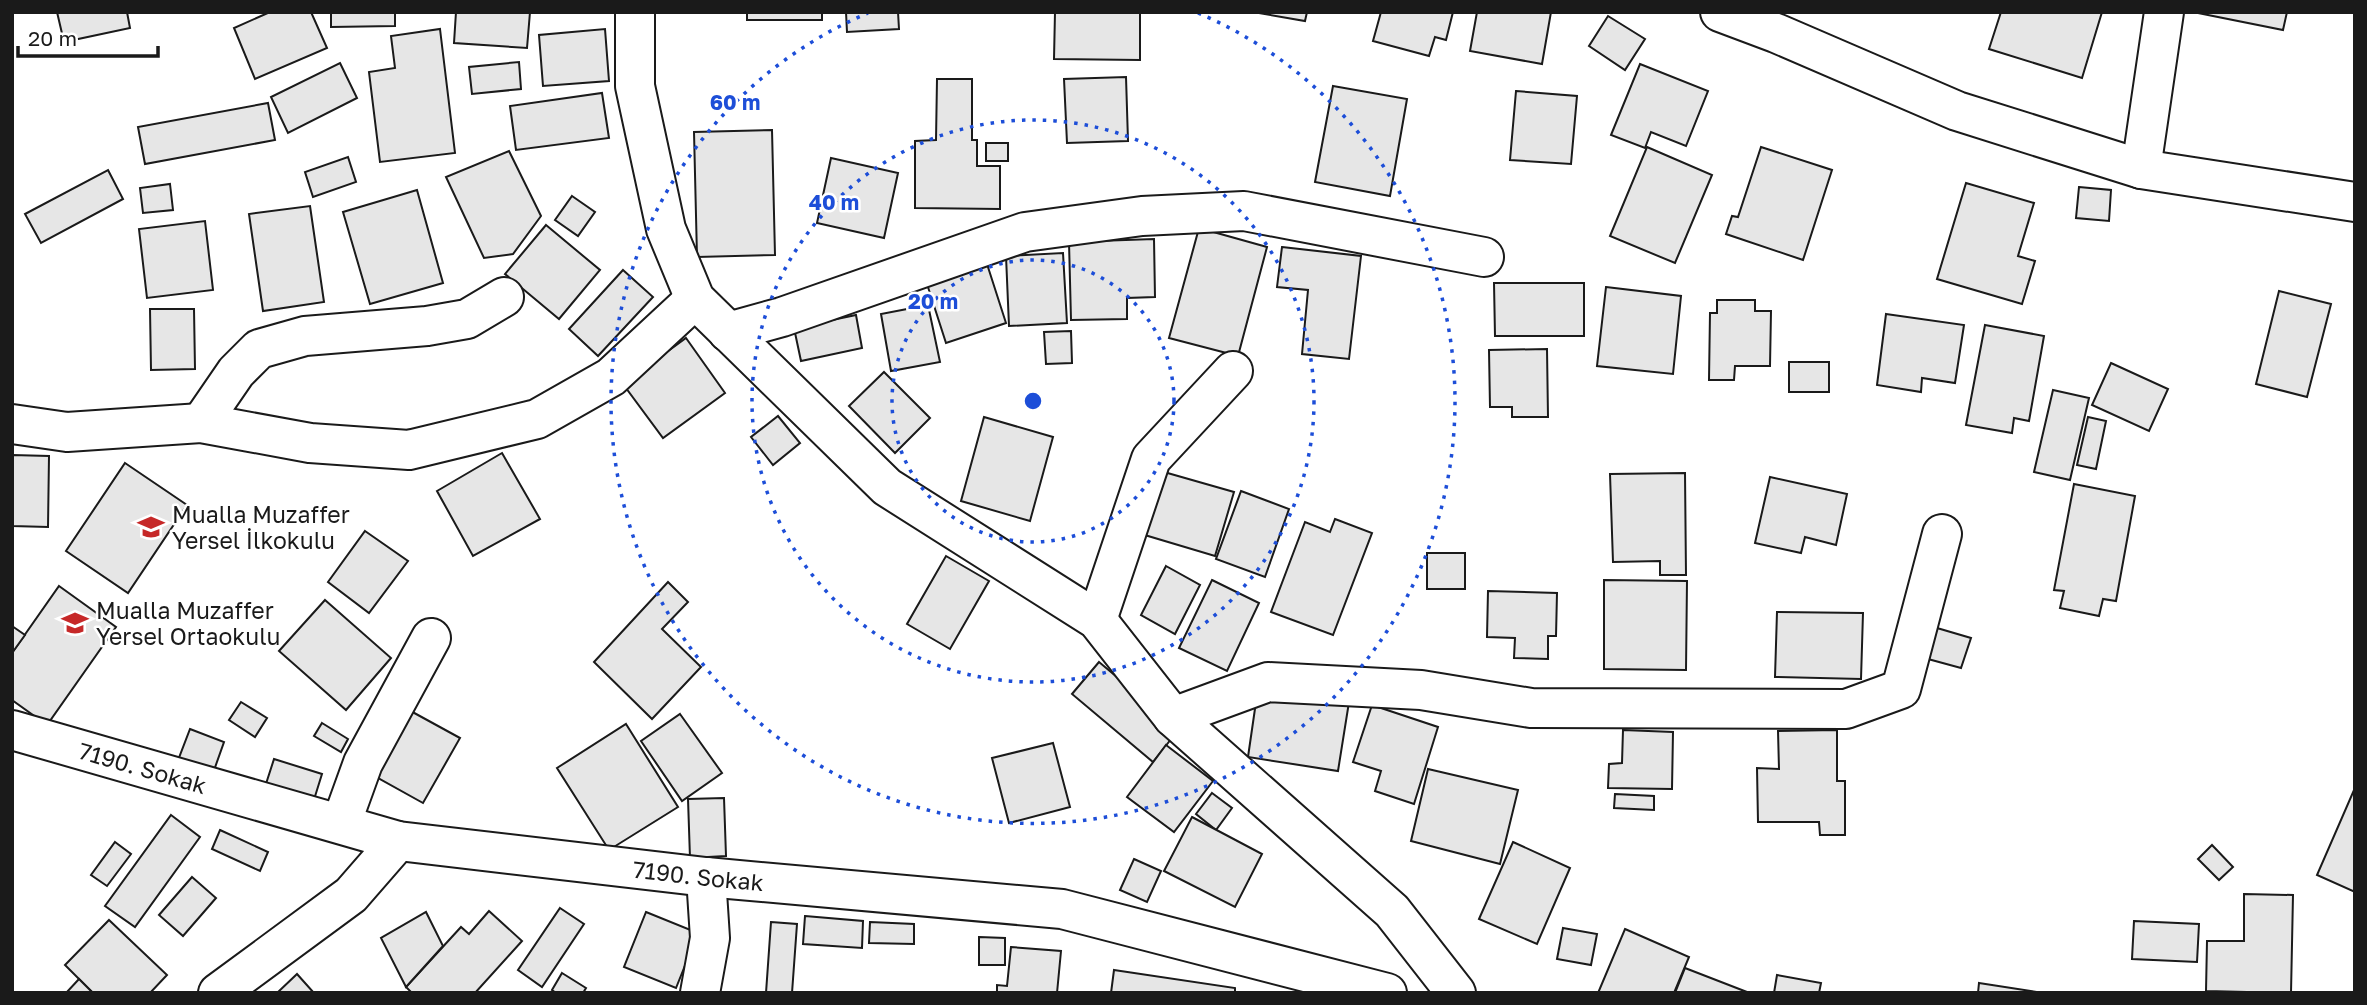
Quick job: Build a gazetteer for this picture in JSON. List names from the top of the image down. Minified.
{"streets":{"street":["7190. Sokak"]},"places":{"school or university":["Mualla Muzaffer Yersel İlkokulu","Mualla Muzaffer Yersel Ortaokulu"]},"scale_bar":"20 m","rings":["60 m","40 m","20 m"]}
